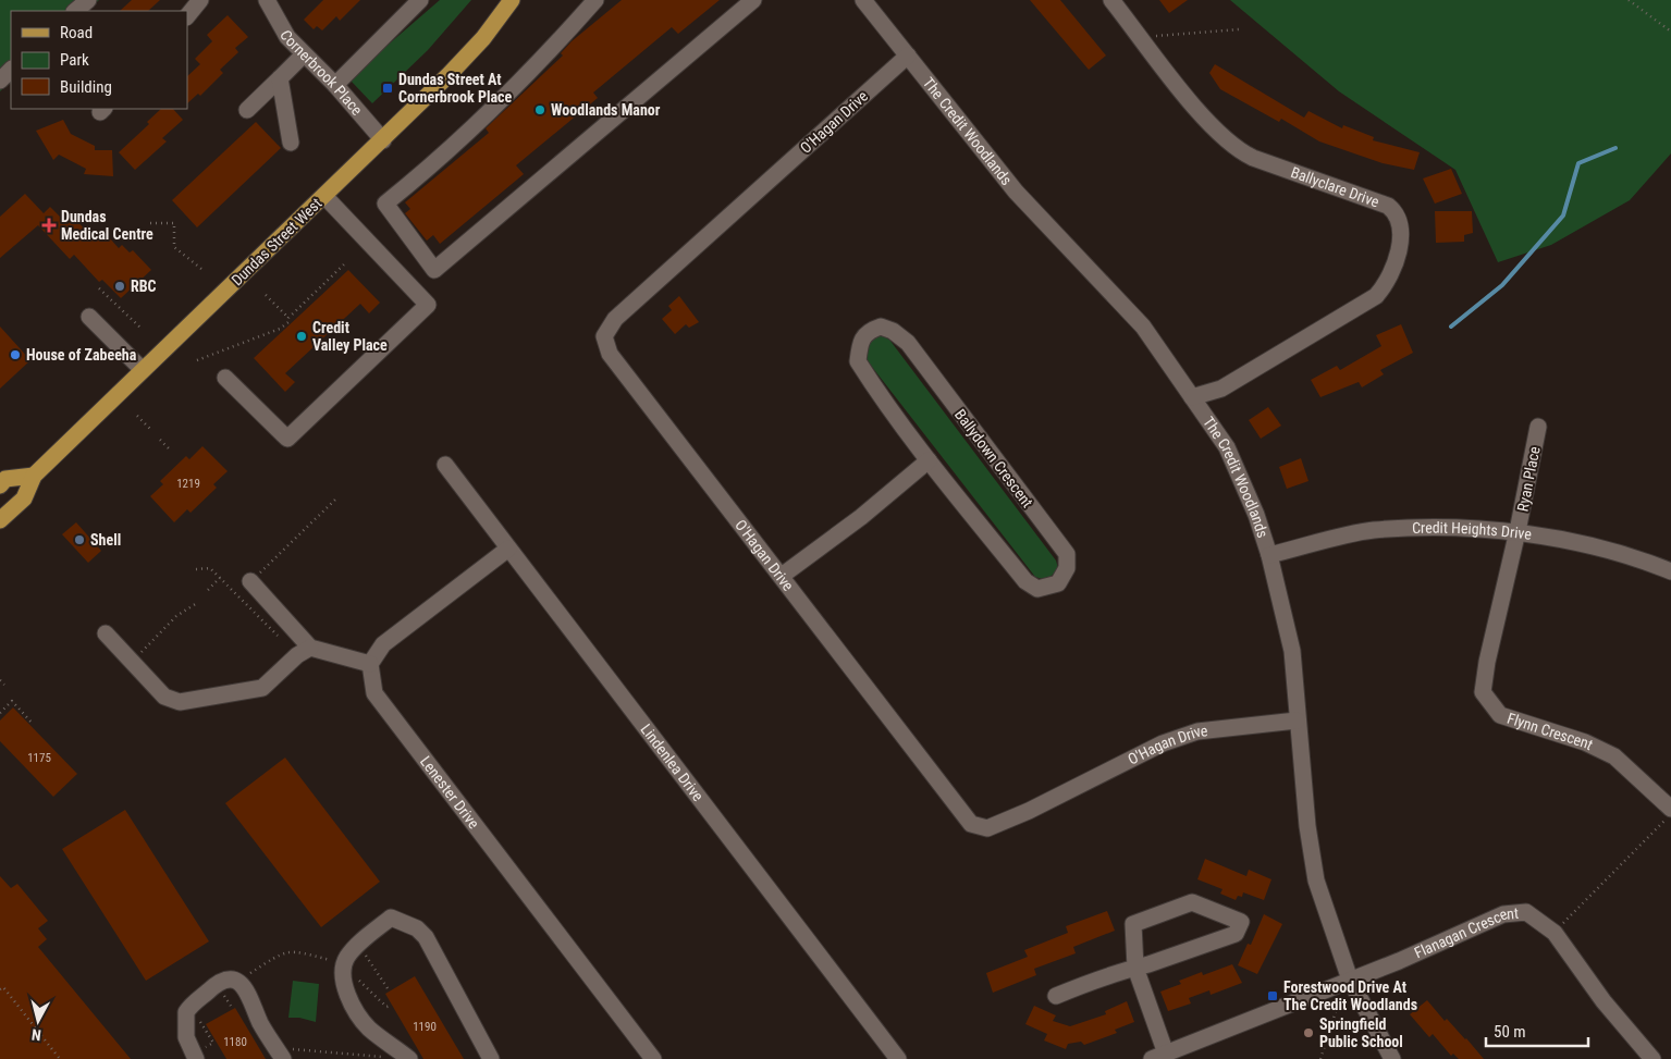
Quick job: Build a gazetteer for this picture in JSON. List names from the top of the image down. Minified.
{"streets":{"main road":["Dundas Street West"],"street":["Cornerbrook Place","O'Hagan Drive","The Credit Woodlands","Ballyclare Drive","Ballydown Crescent","Ryan Place","Credit Heights Drive","Flynn Crescent","Lindenlea Drive","Lenester Drive","Flanagan Crescent"]},"crossings":[["Cornerbrook Place","Dundas Street West"],["O'Hagan Drive","The Credit Woodlands"],["The Credit Woodlands","Ballyclare Drive"],["The Credit Woodlands","Credit Heights Drive"],["The Credit Woodlands","Flanagan Crescent"],["Ryan Place","Credit Heights Drive"],["Ryan Place","Flynn Crescent"],["Credit Heights Drive","Flynn Crescent"]],"places":{"transit":["Dundas Street At Cornerbrook Place","Forestwood Drive At The Credit Woodlands"],"other":["Woodlands Manor","RBC","Credit Valley Place","House of Zabeeha","Shell","Springfield Public School"],"health":["Dundas Medical Centre"]},"house_numbers":["1219","1175","1190","1180"],"legend":["Road","Park","Building"],"scale_bar":"50 m","north":"bottom"}
